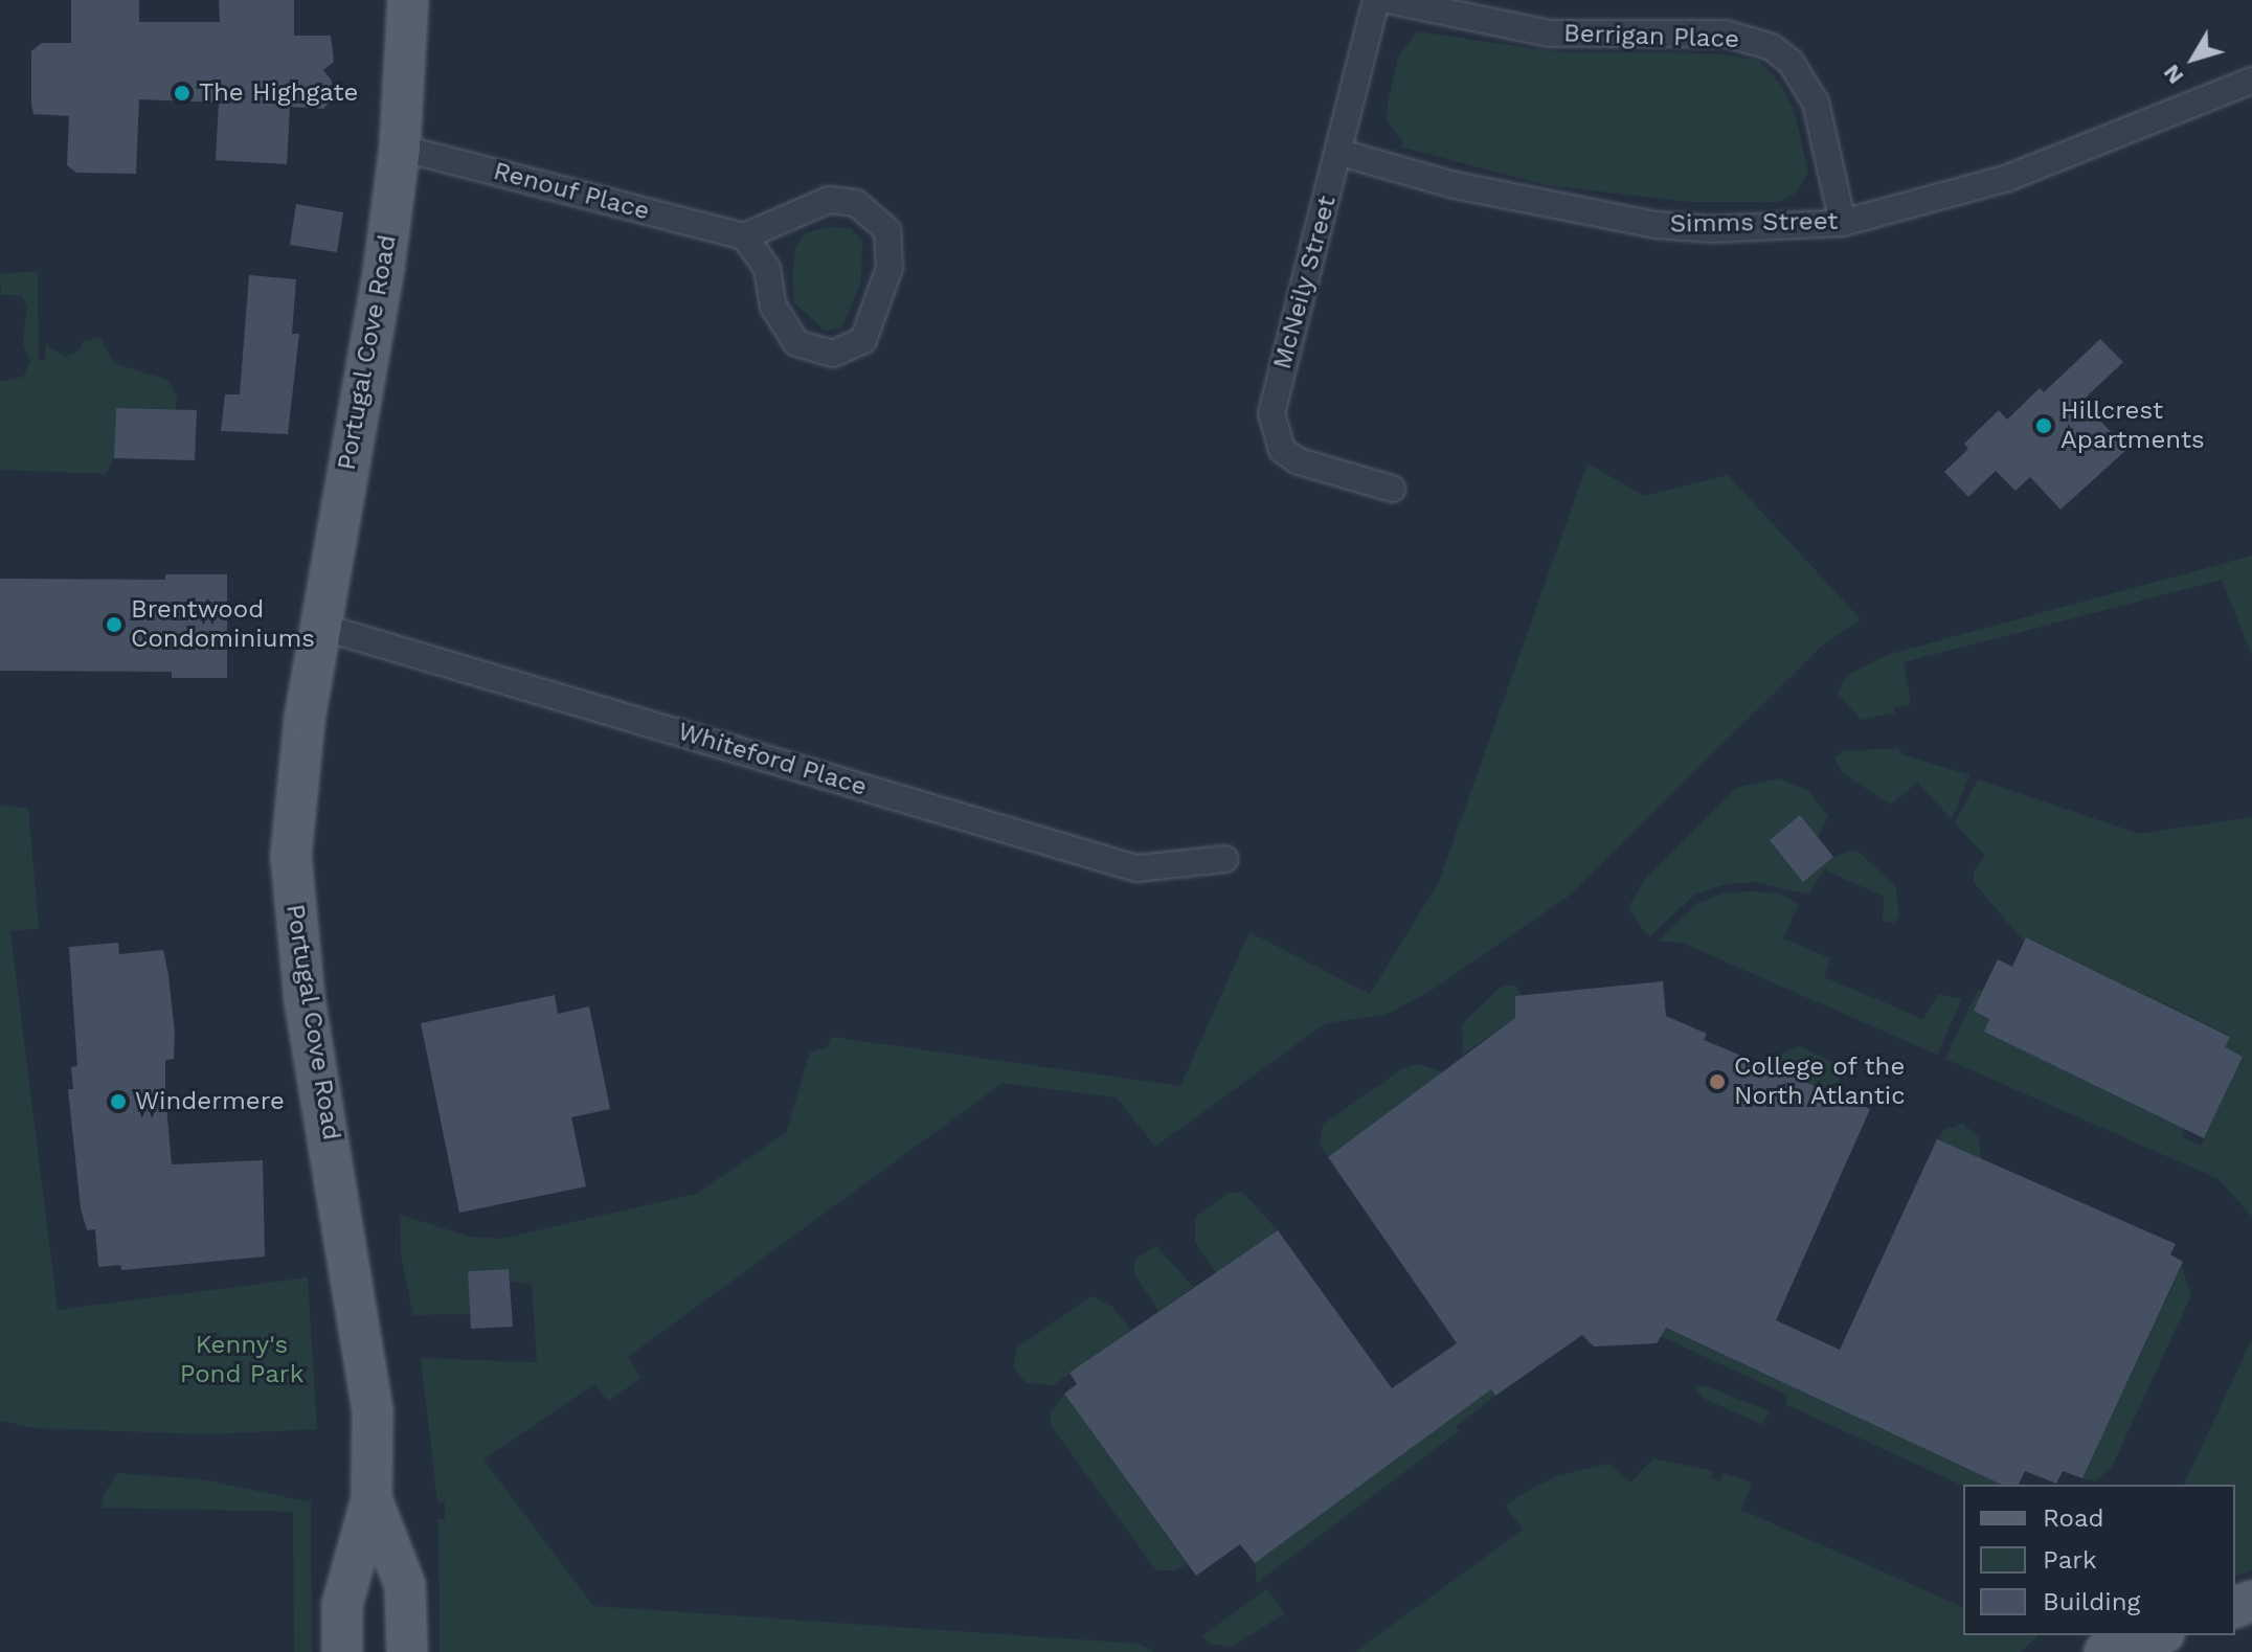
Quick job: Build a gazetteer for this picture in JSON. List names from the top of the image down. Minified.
{"streets":{"main road":["Portugal Cove Road"],"street":["Berrigan Place","Renouf Place","Simms Street","McNeily Street","Whiteford Place"]},"crossings":[["Berrigan Place","Simms Street"],["Renouf Place","Portugal Cove Road"],["Simms Street","McNeily Street"],["Portugal Cove Road","Whiteford Place"]],"parks":["Kenny's Pond Park"],"places":["The Highgate","Hillcrest Apartments","Brentwood Condominiums","College of the North Atlantic","Windermere"],"legend":["Road","Park","Building"],"north":"bottom left"}
